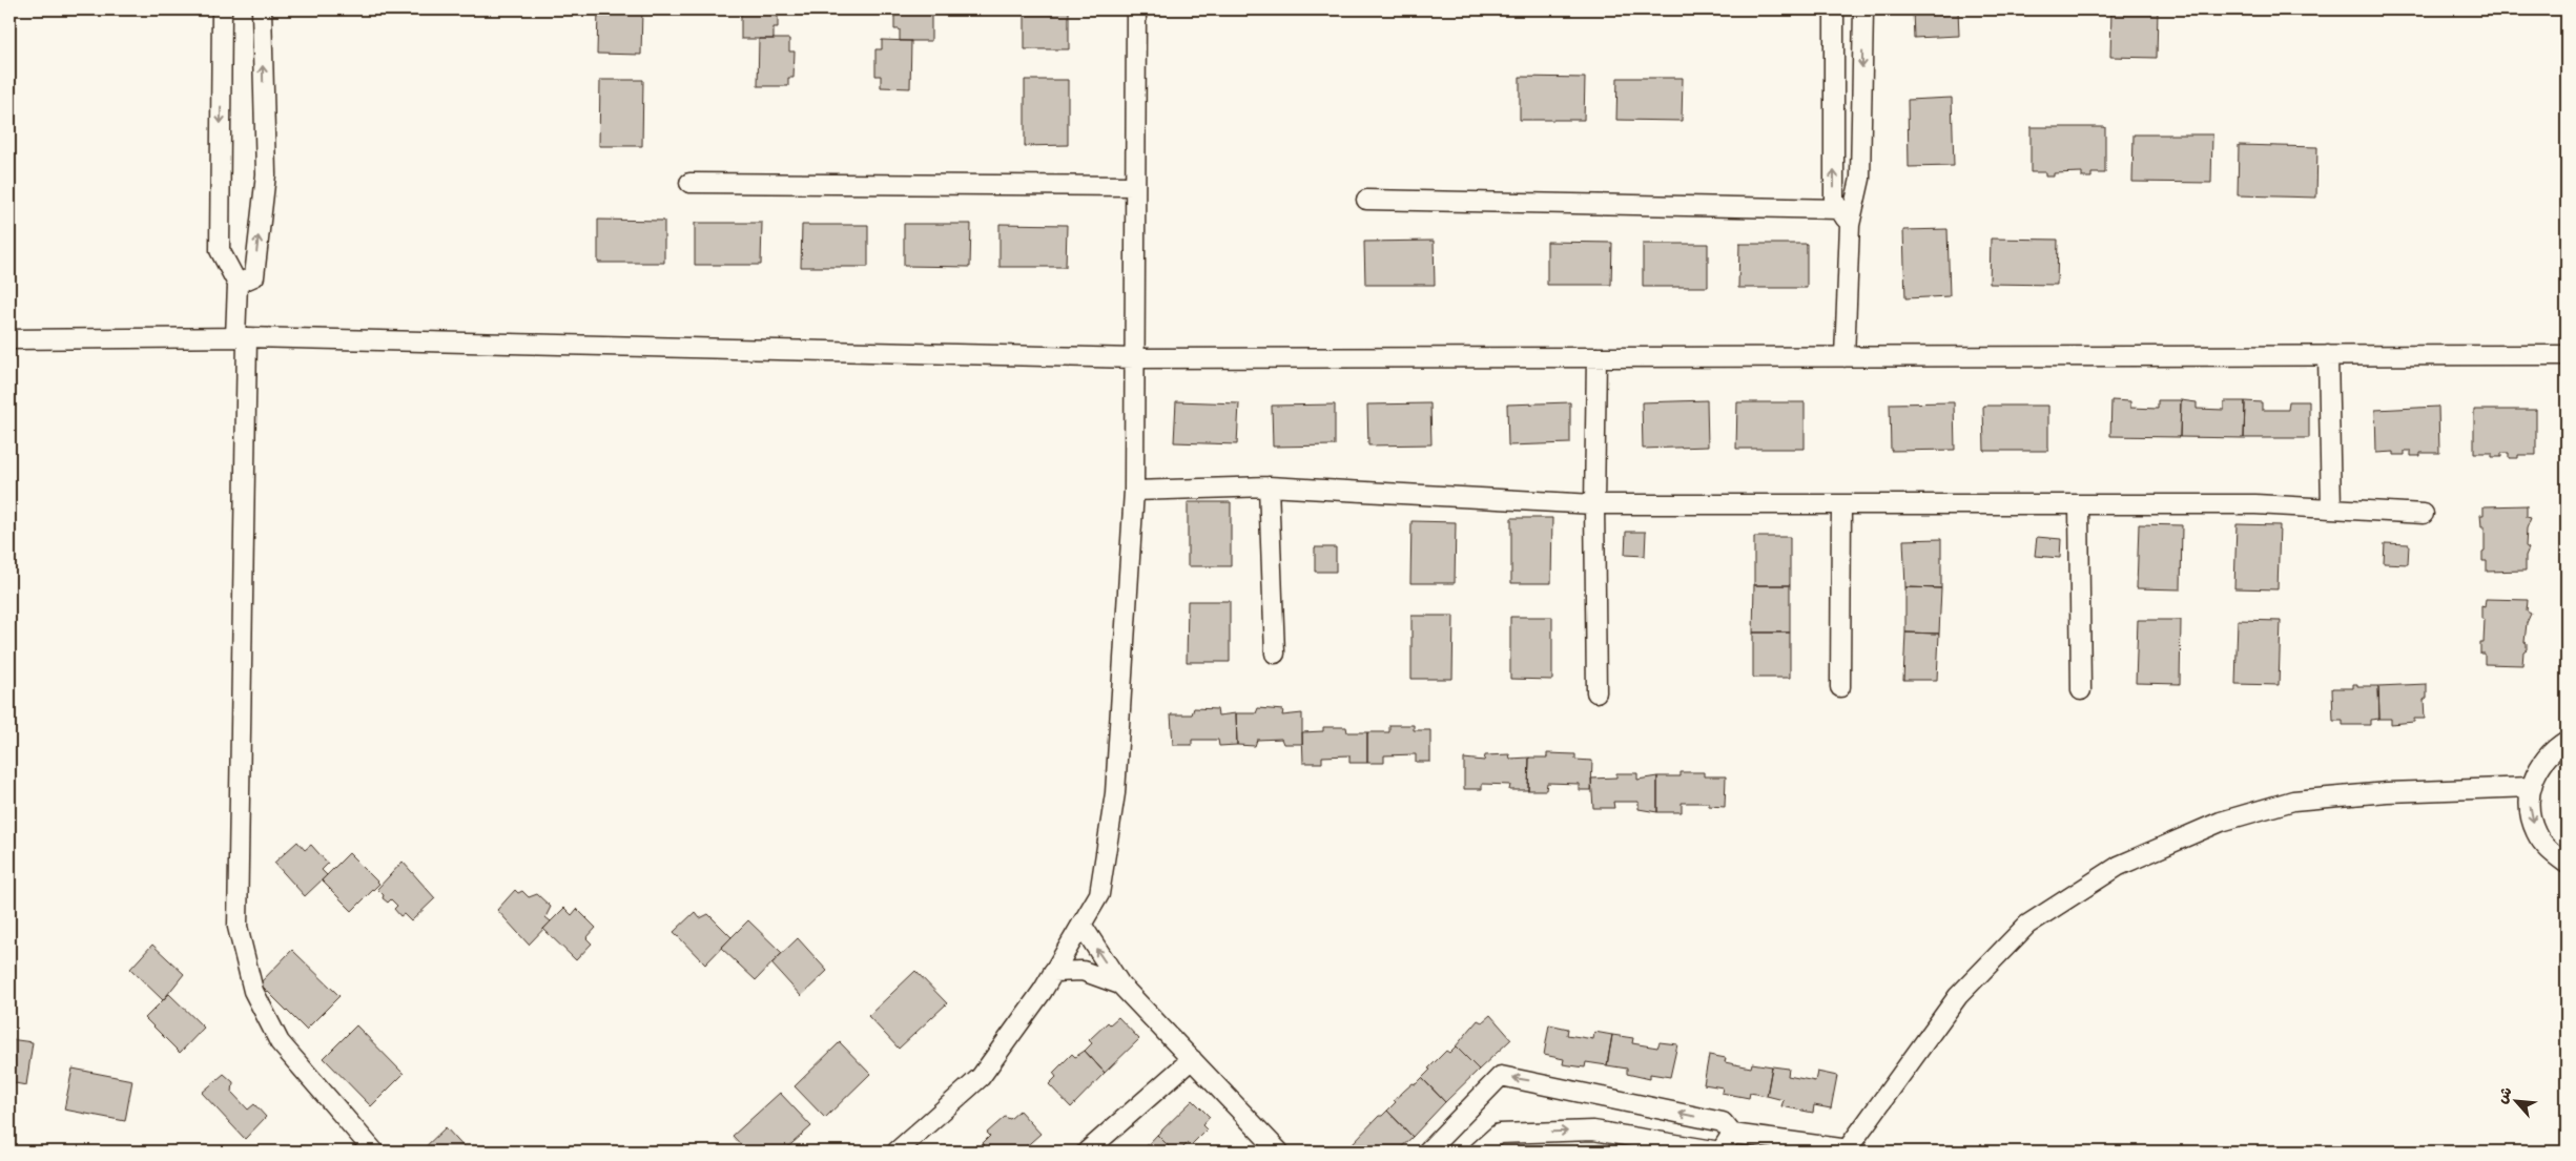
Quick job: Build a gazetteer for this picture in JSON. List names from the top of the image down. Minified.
{"north":"top left"}
